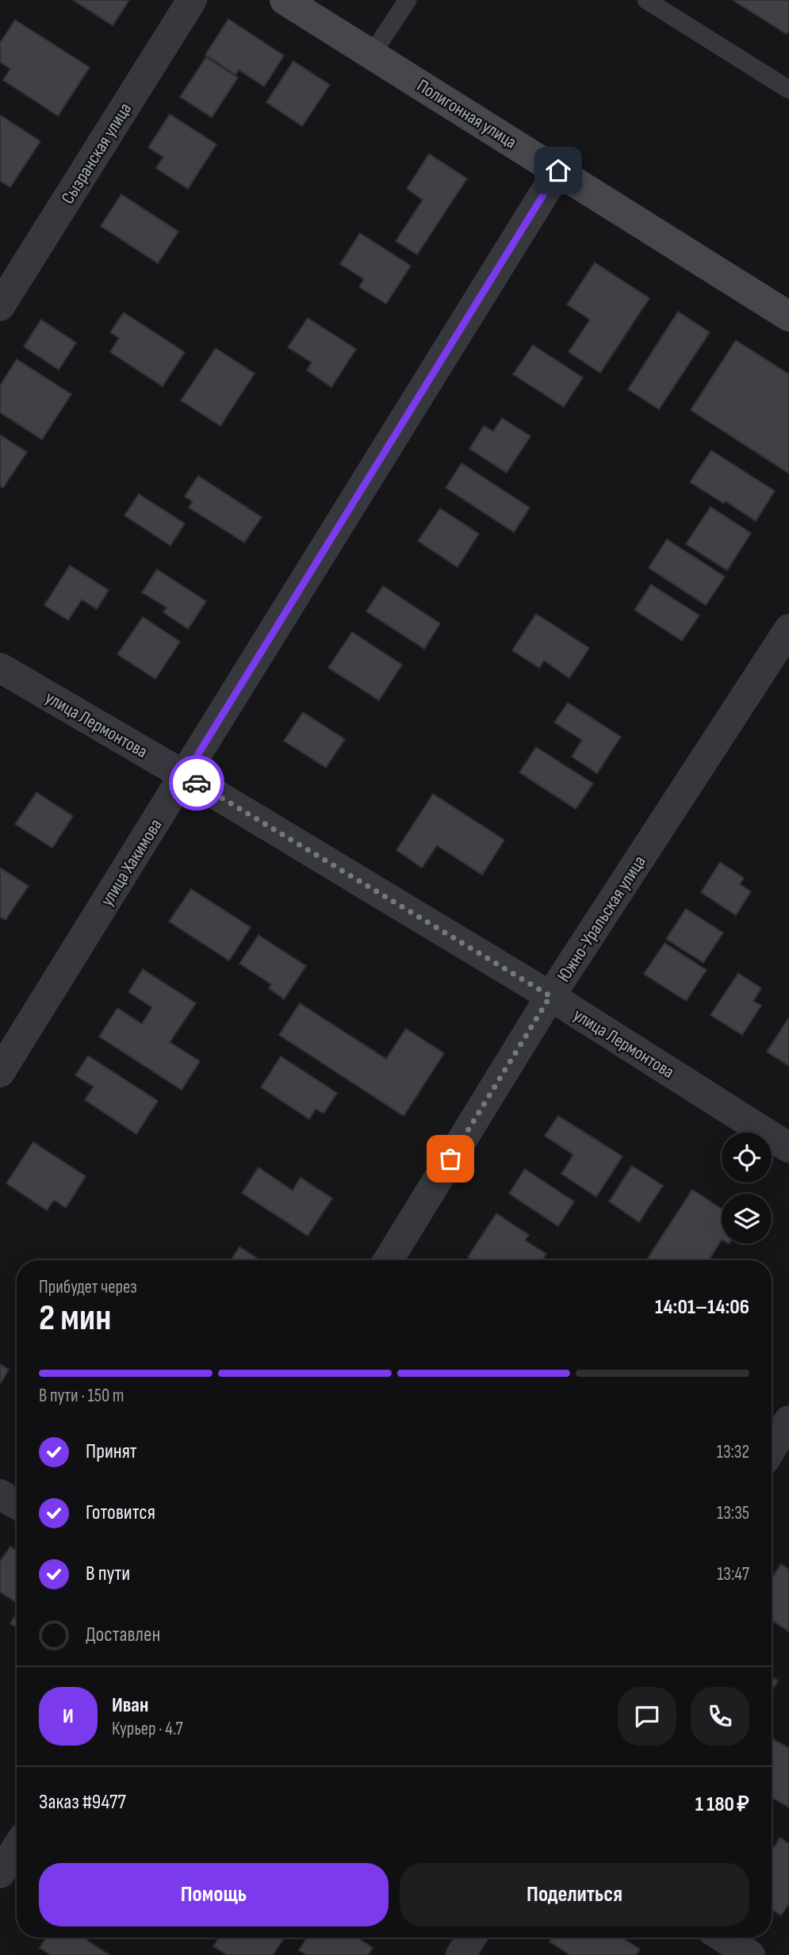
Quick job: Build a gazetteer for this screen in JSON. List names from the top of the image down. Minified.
{"streets":{"main road":["Полигонная улица"],"street":["Сызранская улица","улица Лермонтова","улица Хакимова","Южно-Уральская улица"]},"crossings":[["Полигонная улица","улица Хакимова"],["улица Лермонтова","улица Хакимова"],["улица Лермонтова","Южно-Уральская улица"]],"page":{"heading":["2 мин","Прибудет через","14:01–14:06"],"panel":["Иван","Курьер · 4.7","Заказ #9477","1 180 ₽"],"bar":"В пути · 150 m","list":[["Принят","13:32"],["Готовится","13:35"],["В пути","13:47"],"Доставлен"],"round":"И","buttons":["Помощь","Поделиться"]}}
